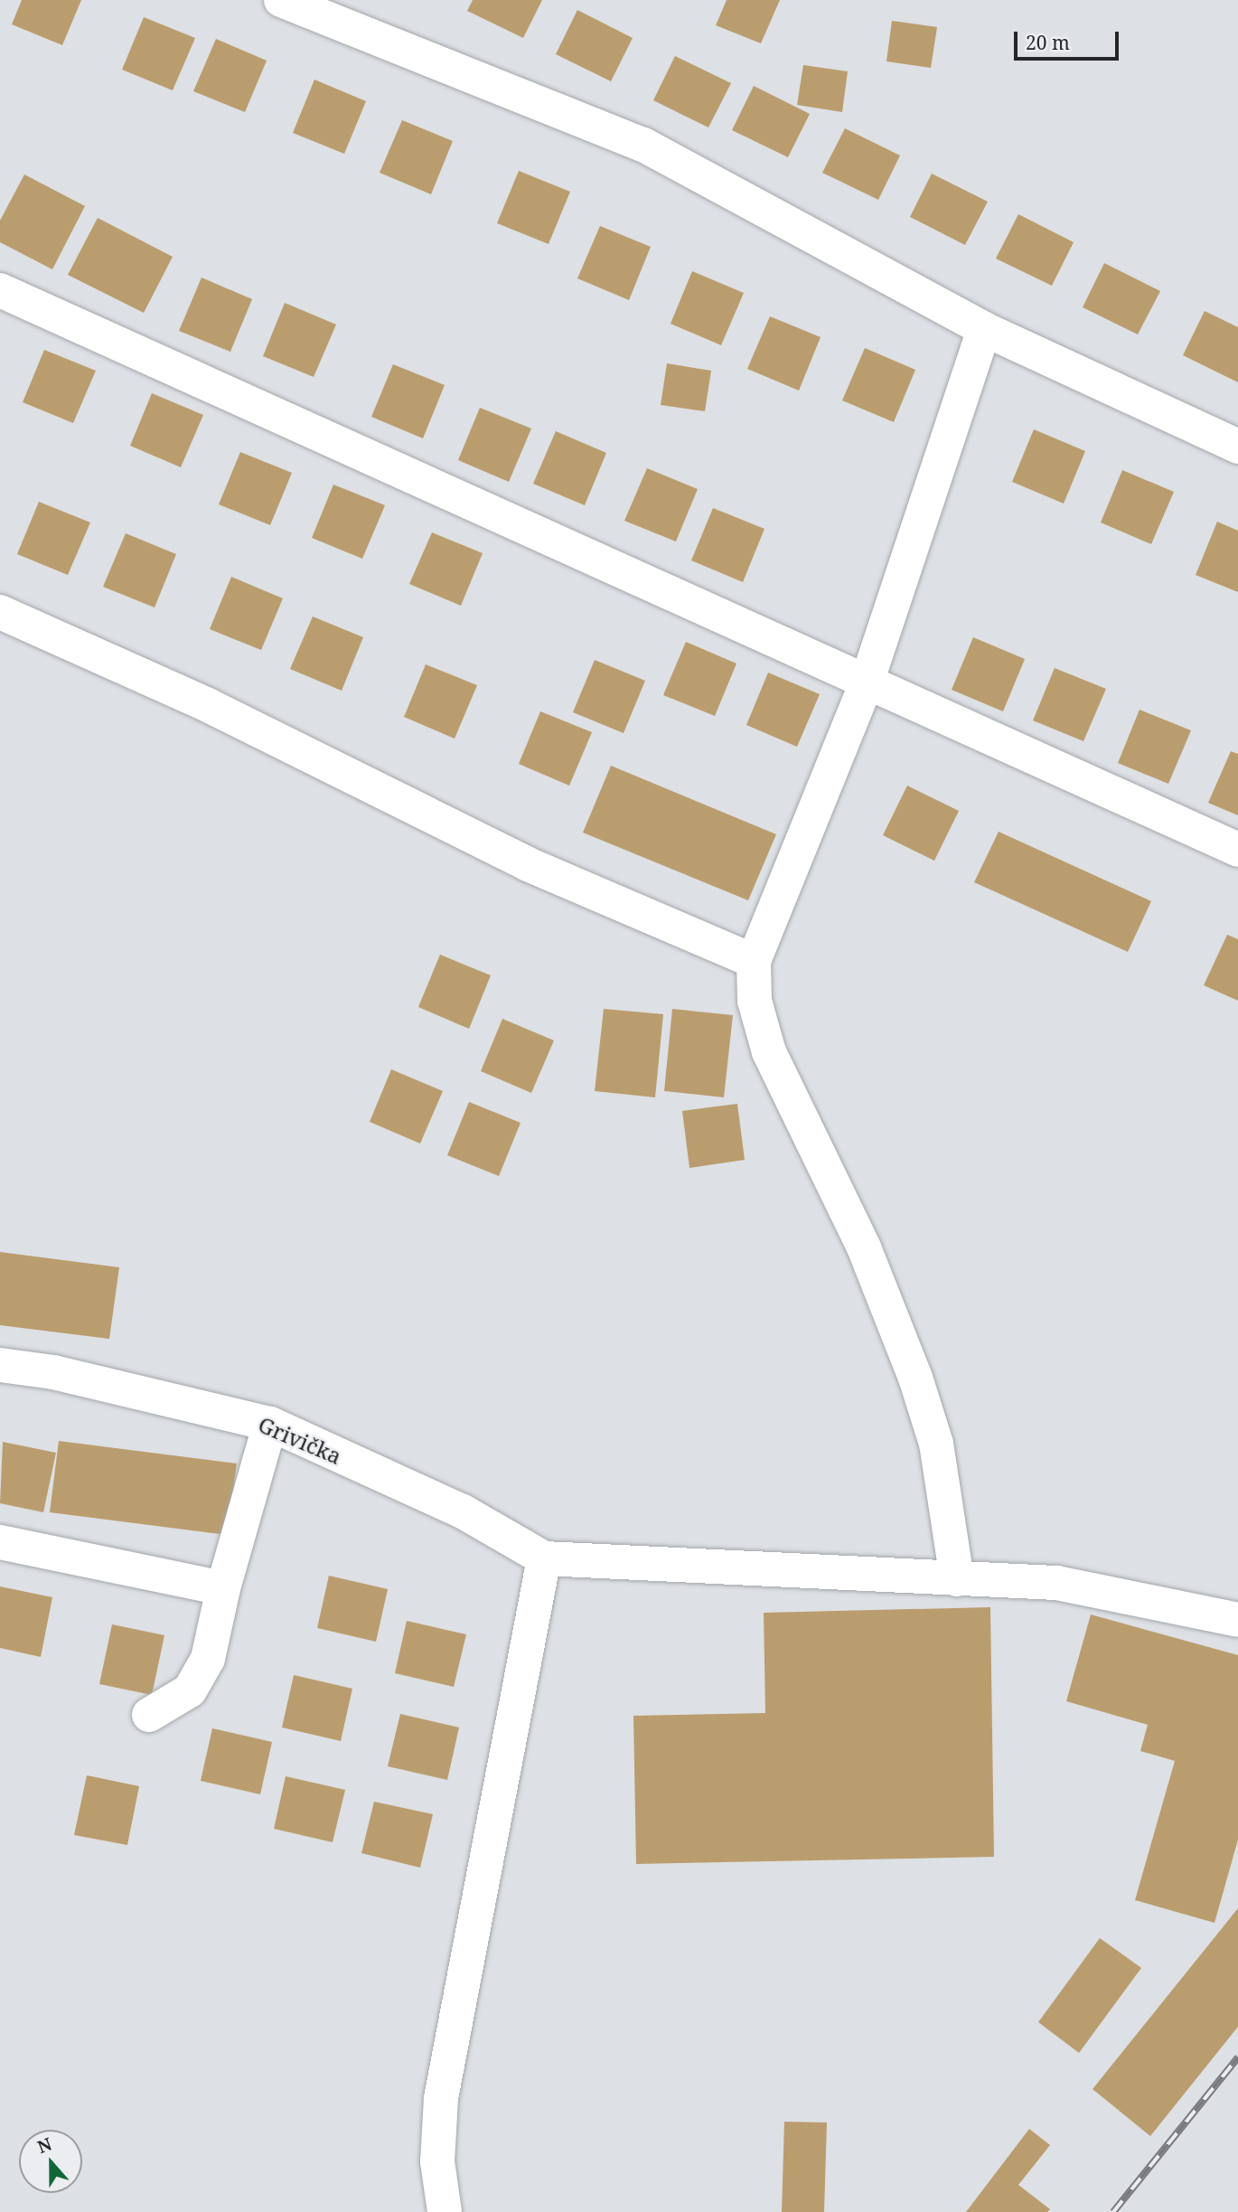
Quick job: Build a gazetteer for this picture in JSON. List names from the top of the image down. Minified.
{"streets":{"street":["Grivička"]},"scale_bar":"20 m","north":"top"}
